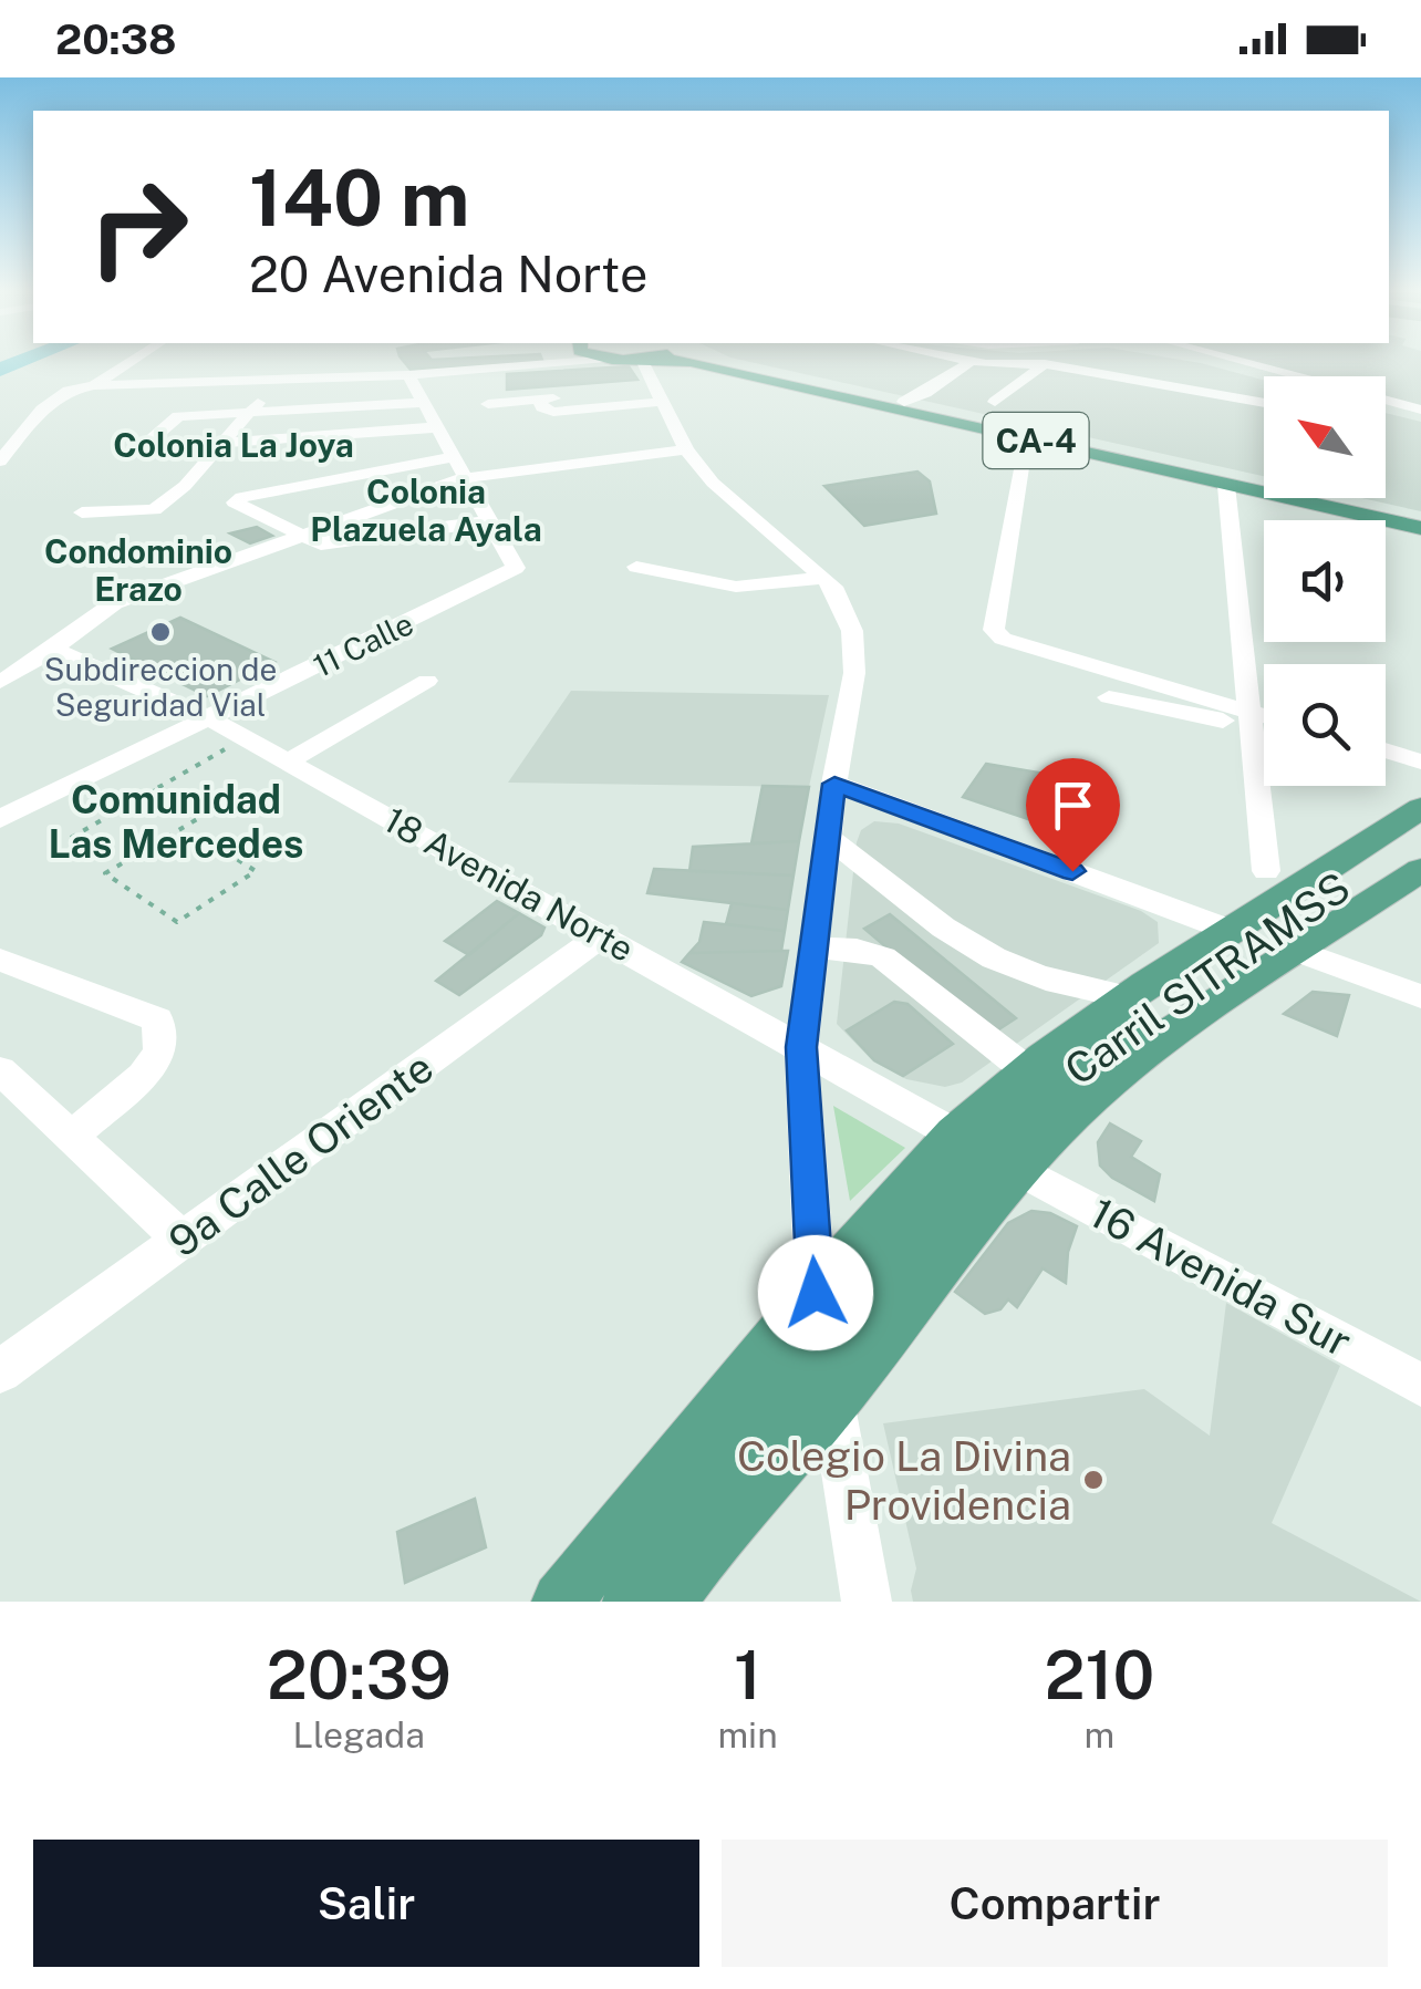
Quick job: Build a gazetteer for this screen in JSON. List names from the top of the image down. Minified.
{"streets":{"main road":["CA-4","Carril SITRAMSS"],"street":["11 Calle","18 Avenida Norte","9a Calle Oriente","16 Avenida Sur"]},"crossings":[["11 Calle","18 Avenida Norte"],["18 Avenida Norte","9a Calle Oriente"]],"districts":["Colonia La Joya","Colonia Plazuela Ayala","Condominio Erazo","Comunidad Las Mercedes"],"places":["Subdireccion de Seguridad Vial","Colegio La Divina Providencia"],"north":"top left","page":{"status":"20:38","turn":["140 m","20 Avenida Norte"],"eta":["20:39","Llegada","1","min","210","m"],"buttons":["Salir","Compartir"]}}
